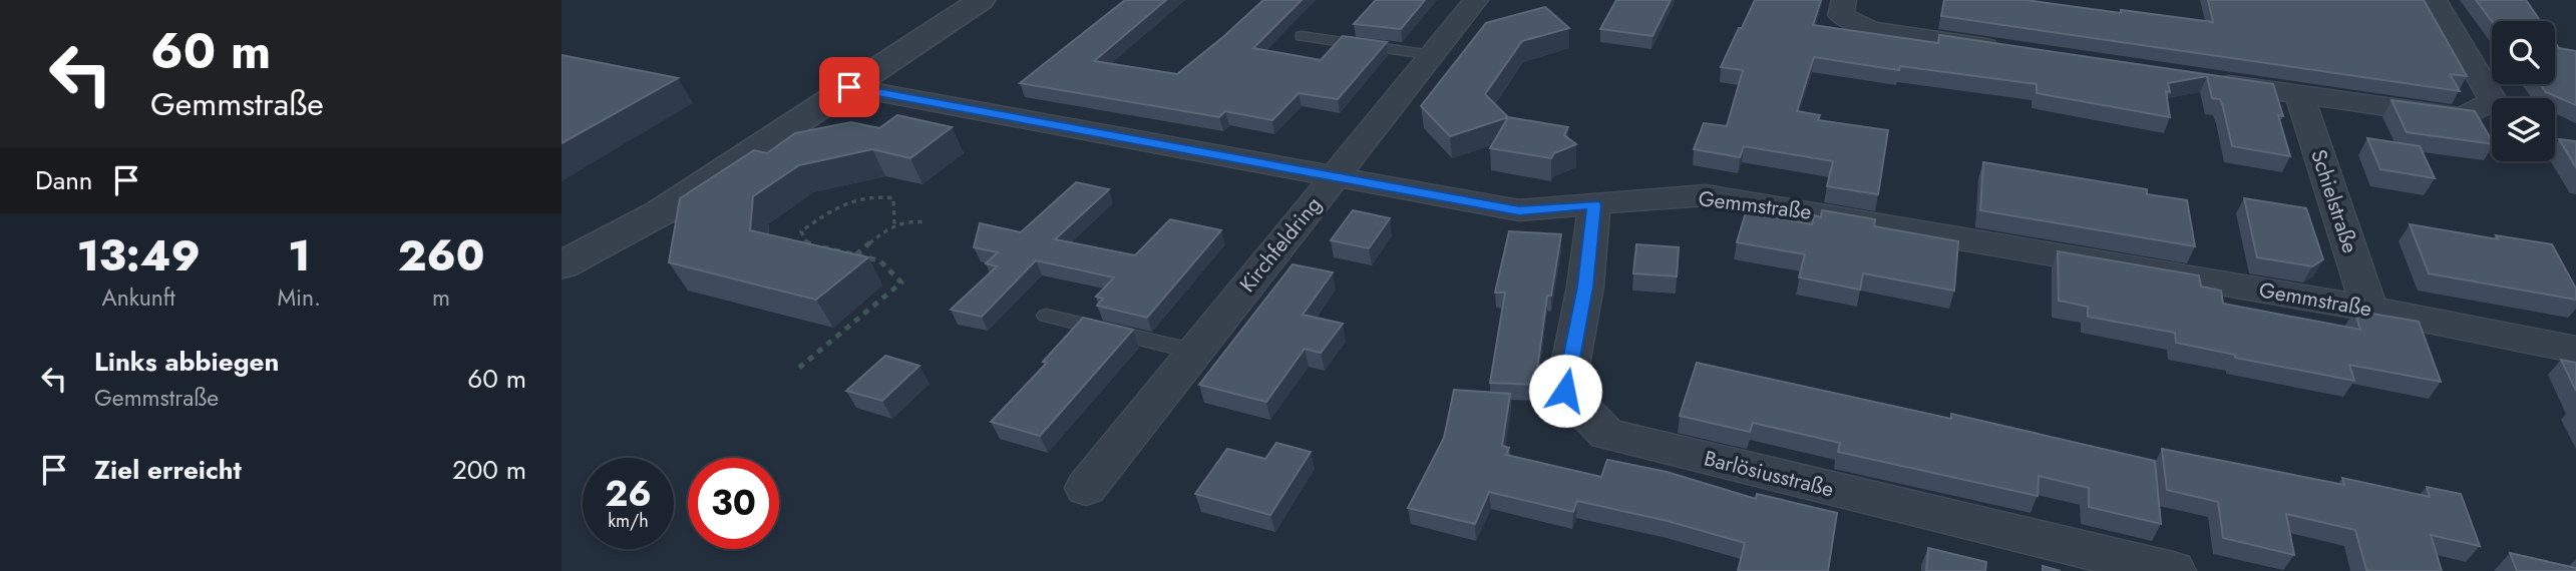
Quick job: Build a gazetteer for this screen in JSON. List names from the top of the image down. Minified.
{"streets":{"street":["Schielstraße","Gemmstraße","Kirchfeldring","Barlösiusstraße"]},"crossings":[["Schielstraße","Gemmstraße"],["Gemmstraße","Kirchfeldring"],["Gemmstraße","Barlösiusstraße"]],"page":{"turn":["60 m","Gemmstraße"],"then":"Dann","eta":["13:49","Ankunft","1","Min.","260","m"],"list":[{"name":"Links abbiegen","note":"Gemmstraße","value":"60 m"},{"name":"Ziel erreicht","value":"200 m"}],"speed":"26 km/h","limit":"30"}}
